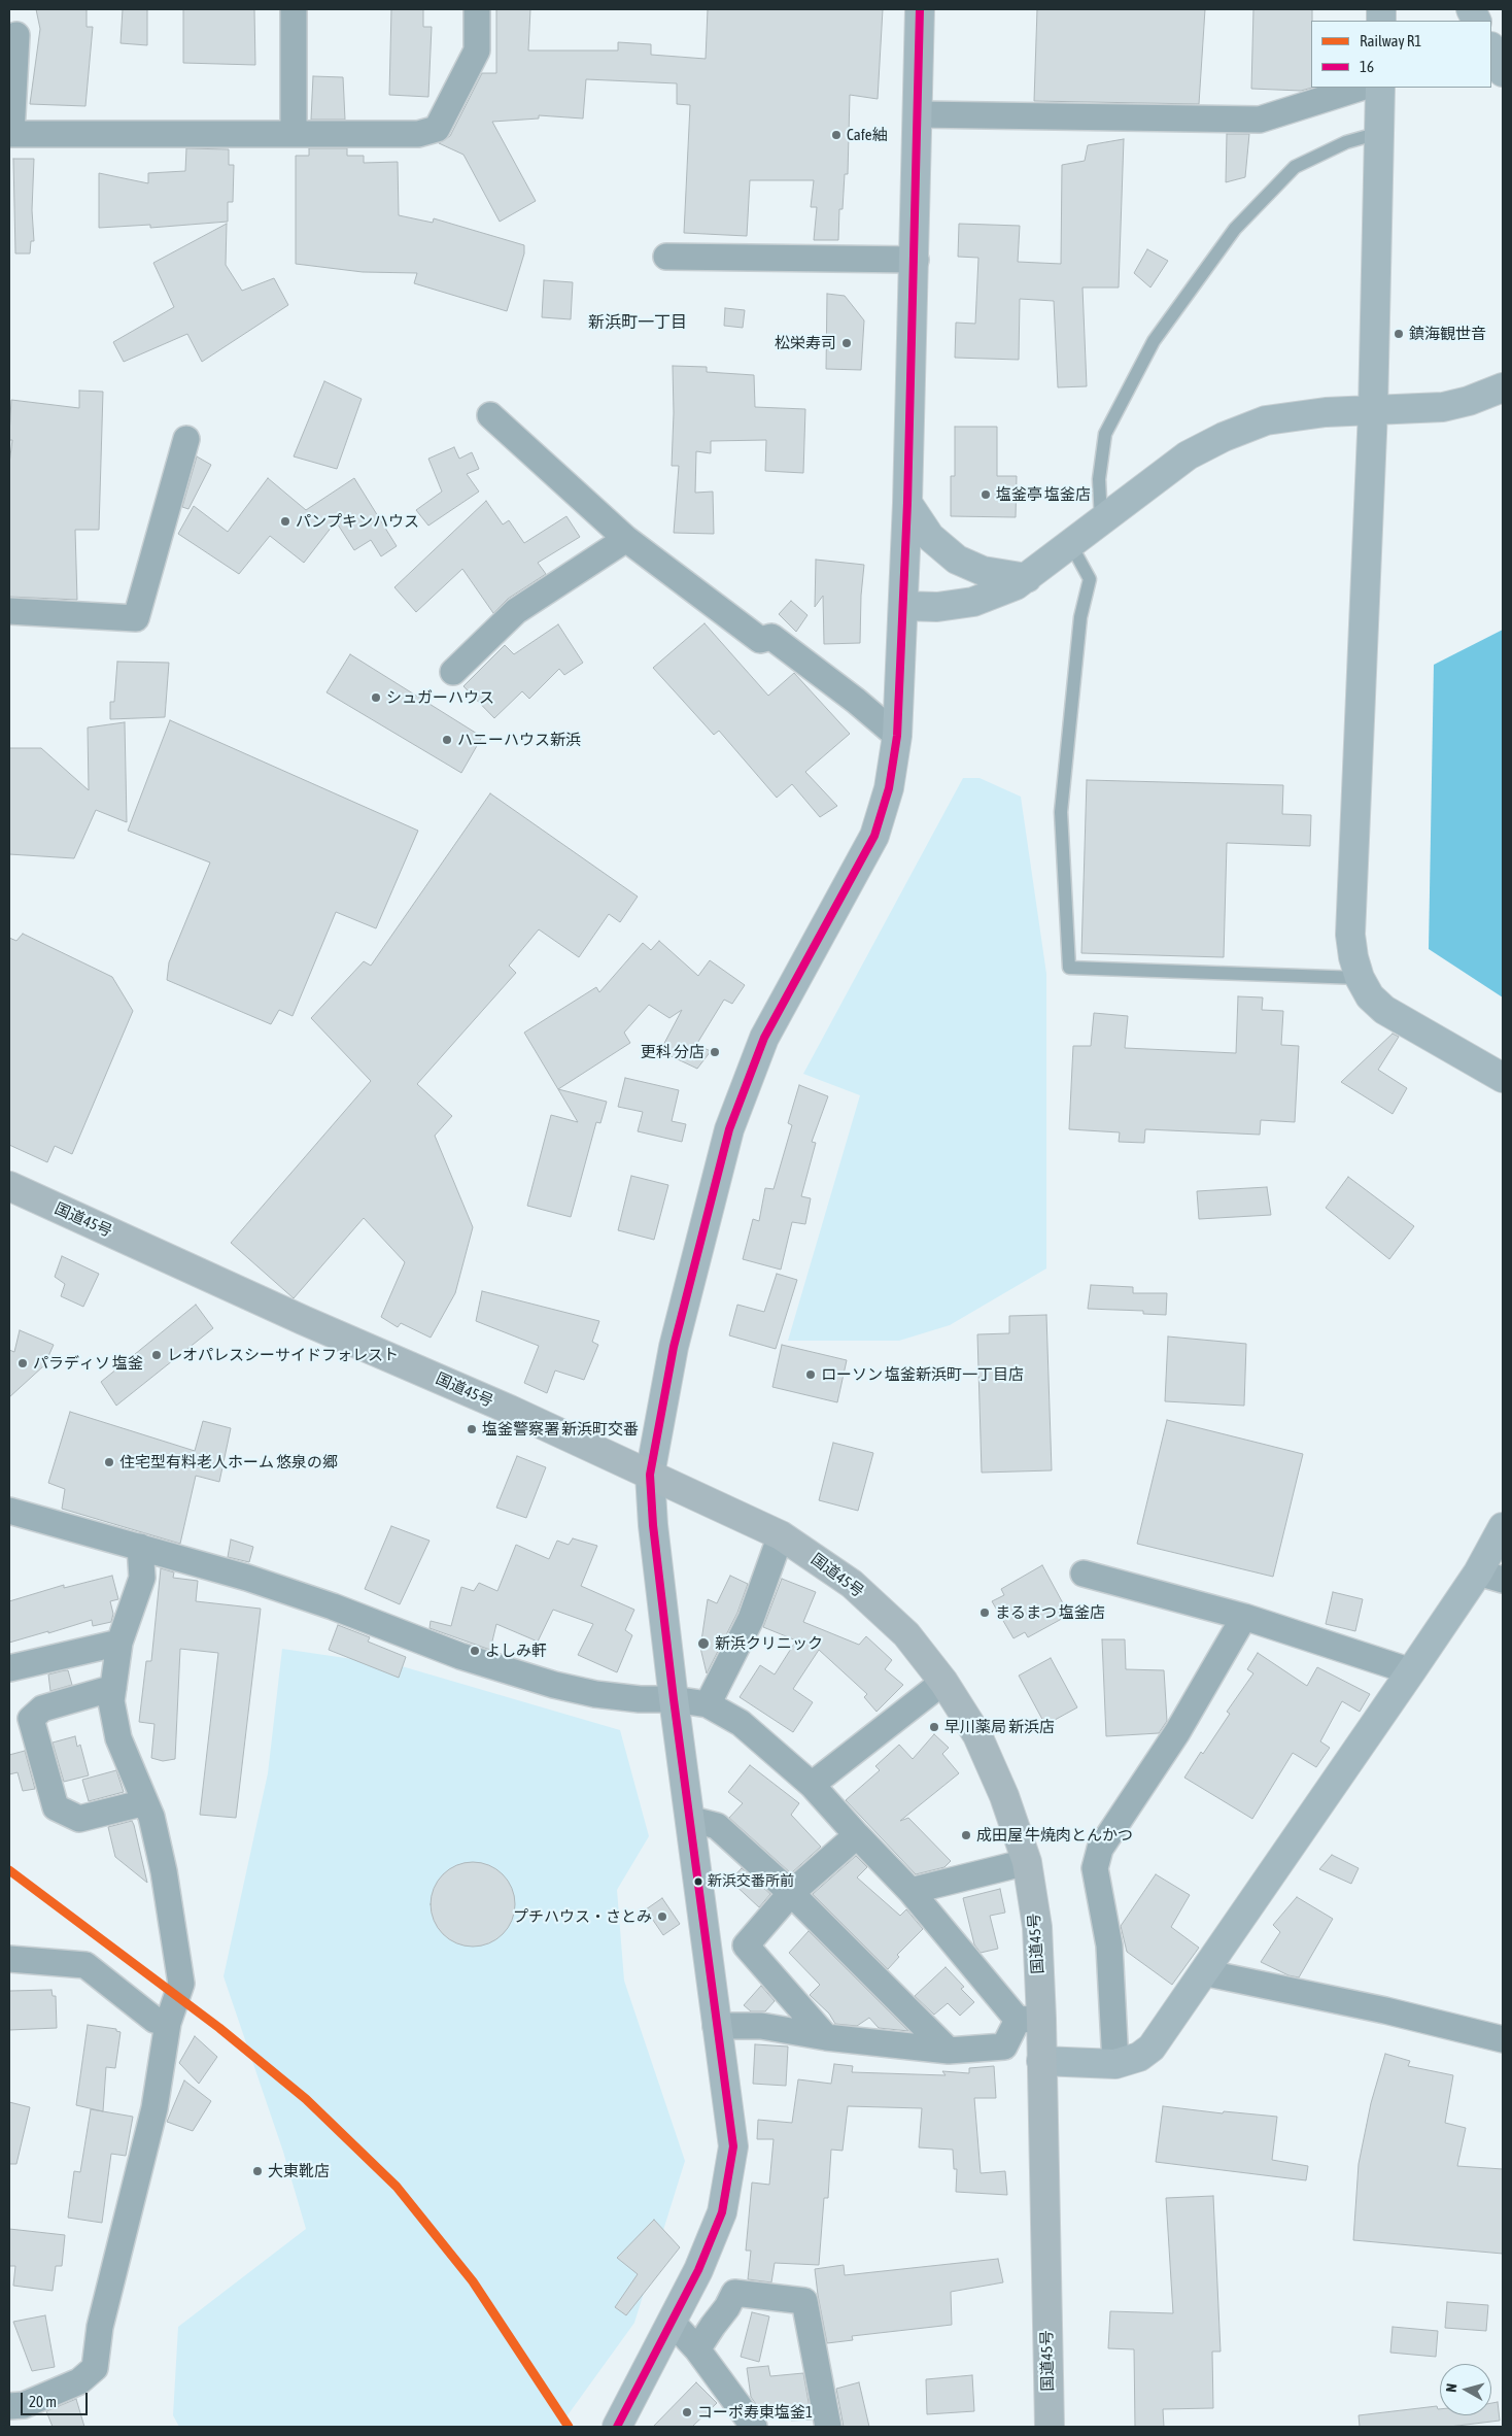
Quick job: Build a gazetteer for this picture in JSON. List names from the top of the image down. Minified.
{"streets":{"highway":["国道45号"]},"districts":["新浜町一丁目"],"places":["Cafe紬","鎮海観世音","松栄寿司","塩釜亭 塩釜店","パンプキンハウス","シュガーハウス","ハニーハウス新浜","更科 分店","レオパレスシーサイドフォレスト","パラディソ 塩釜","ローソン 塩釜新浜町一丁目店","塩釜警察署 新浜町交番","住宅型有料老人ホーム 悠泉の郷","まるまつ 塩釜店","新浜クリニック","よしみ軒","早川薬局 新浜店","成田屋 牛焼肉とんかつ","新浜交番所前","プチハウス・さとみ","大東靴店","コーポ寿東塩釜1"],"lines":["transit line 16","rail line R1"],"legend":["Railway R1","16"],"scale_bar":"20 m","north":"left"}
